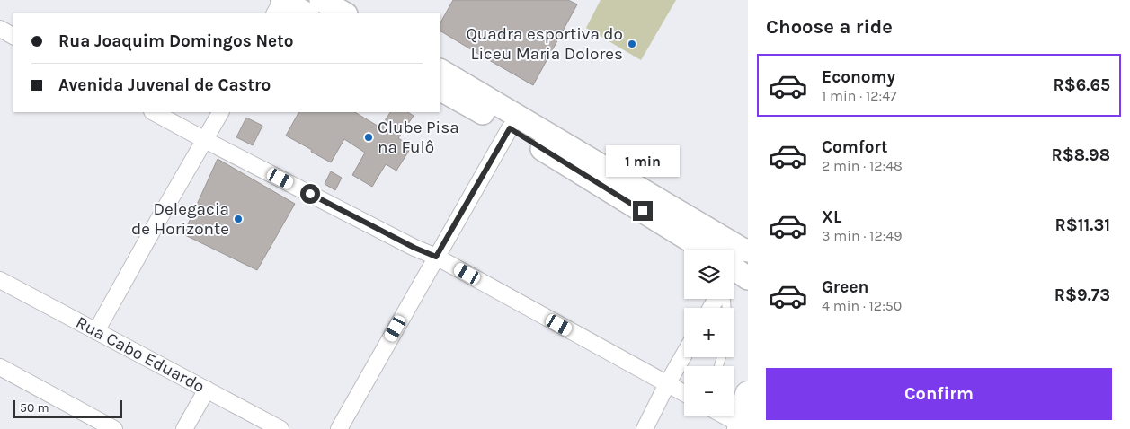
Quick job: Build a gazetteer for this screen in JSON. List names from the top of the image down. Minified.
{"streets":{"street":["Rua Cabo Eduardo"]},"places":["Quadra esportiva do Liceu Maria Dolores","Clube Pisa na Fulô","Delegacia de Horizonte"],"scale_bar":"50 m","page":{"heading":"Choose a ride","banner":["Rua Joaquim Domingos Neto","Avenida Juvenal de Castro"],"list":[{"name":"Economy","note":"1 min · 12:47","value":"R$6.65"},{"name":"Comfort","note":"2 min · 12:48","value":"R$8.98"},{"name":"XL","note":"3 min · 12:49","value":"R$11.31"},{"name":"Green","note":"4 min · 12:50","value":"R$9.73"}],"bubble":"1 min","map_buttons":["+","−"],"buttons":"Confirm","scale":"50 m"}}
